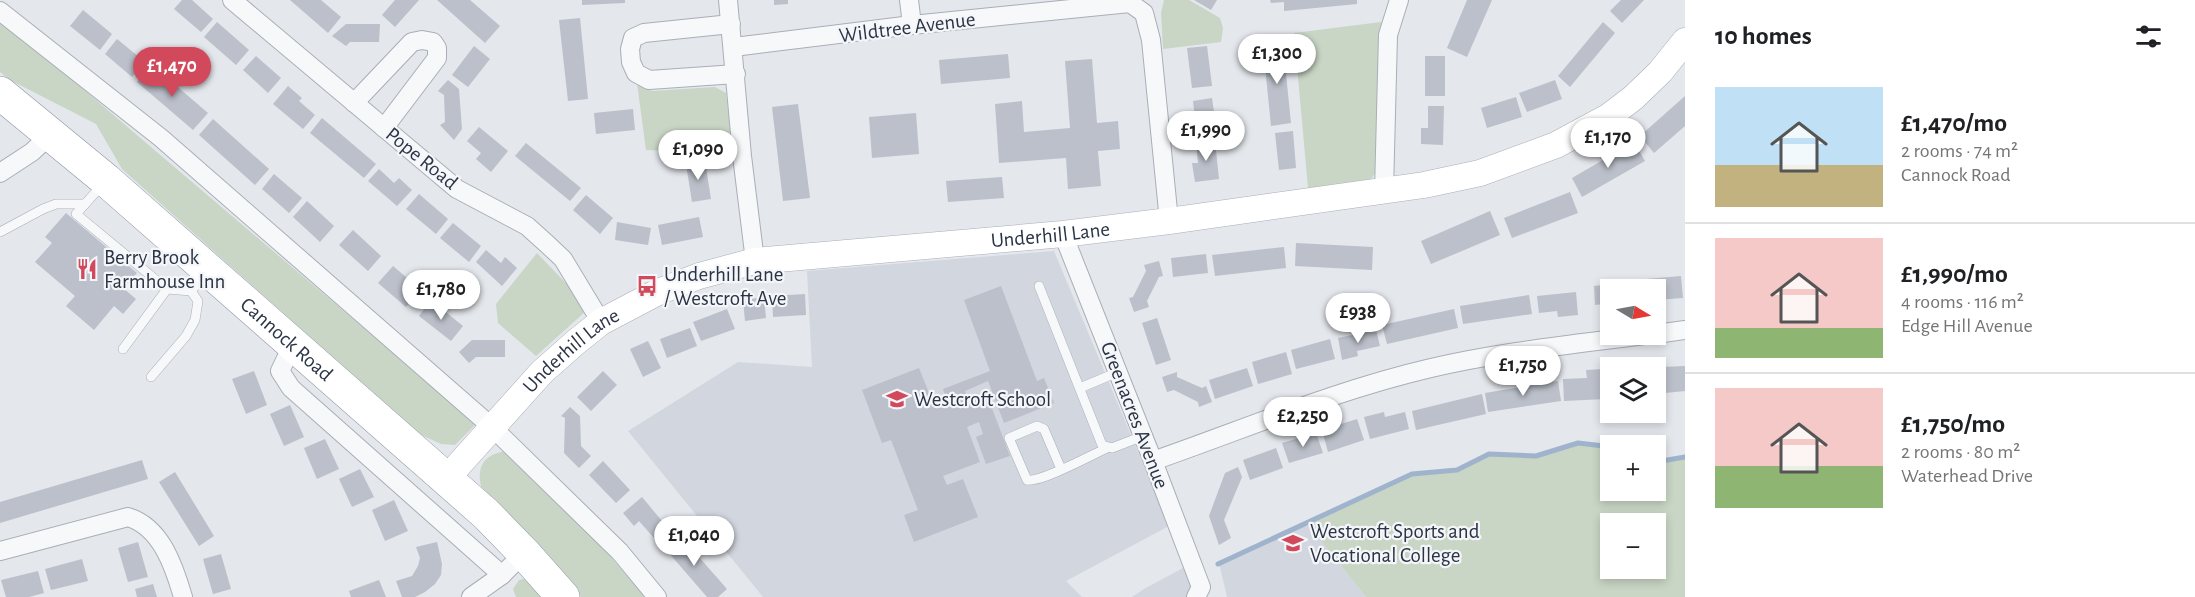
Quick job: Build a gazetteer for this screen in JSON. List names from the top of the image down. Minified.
{"streets":{"highway":["Cannock Road"],"street":["Wildtree Avenue","Pope Road","Underhill Lane","Greenacres Avenue"]},"crossings":[["Pope Road","Underhill Lane"],["Underhill Lane","Cannock Road"],["Underhill Lane","Greenacres Avenue"]],"places":{"restaurant":["Berry Brook Farmhouse Inn"],"bus stop":["Underhill Lane / Westcroft Ave"],"school or university":["Westcroft School","Westcroft Sports and Vocational College"]},"north":"right","page":{"heading":"10 homes","price":["£1,300","£1,470","£1,990","£1,170","£1,090","£1,780","£938","£1,750","£2,250","£1,040"],"list":[{"name":"£1,470/mo","note":"2 rooms · 74 m² · Cannock Road"},{"name":"£1,990/mo","note":"4 rooms · 116 m² · Edge Hill Avenue"},{"name":"£1,750/mo","note":"2 rooms · 80 m² · Waterhead Drive"}],"map_buttons":["+","−"]}}
